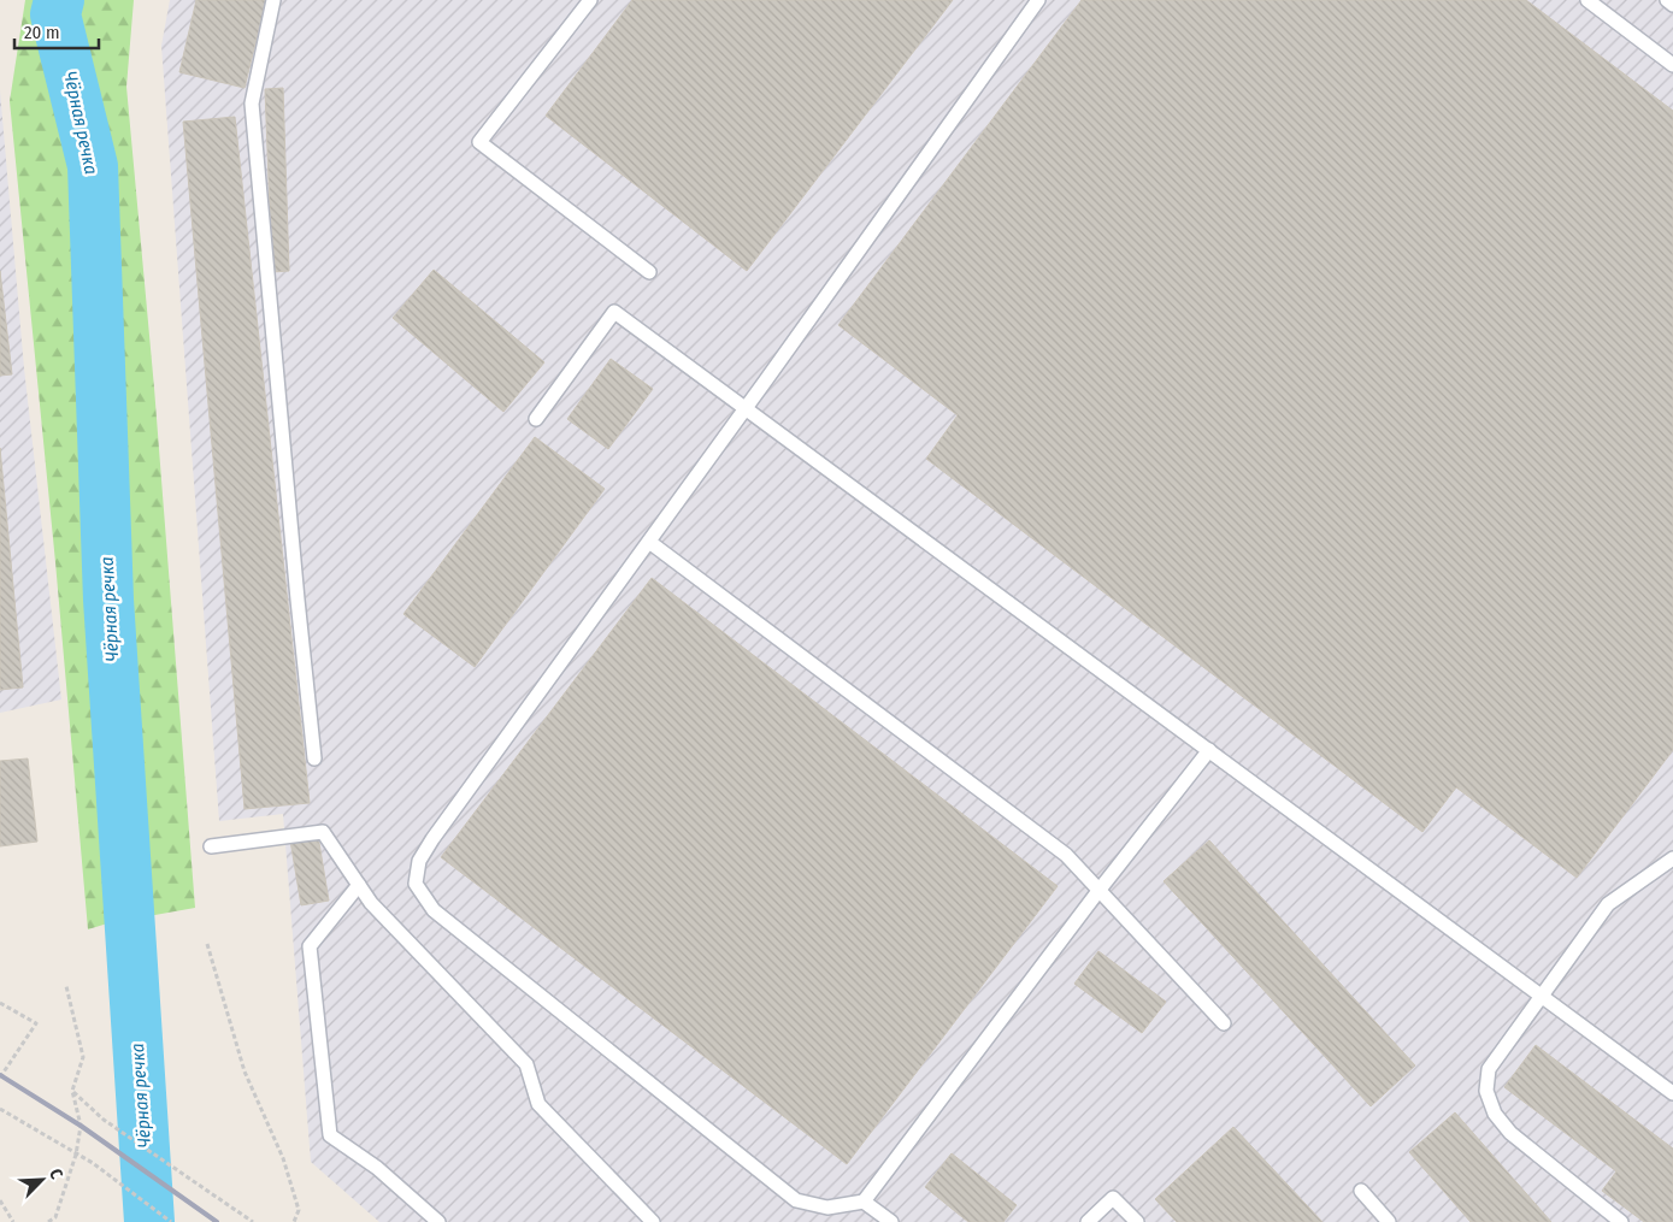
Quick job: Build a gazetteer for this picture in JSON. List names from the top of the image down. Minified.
{"water":["Чёрная речка"],"scale_bar":"20 m","north":"top right"}
